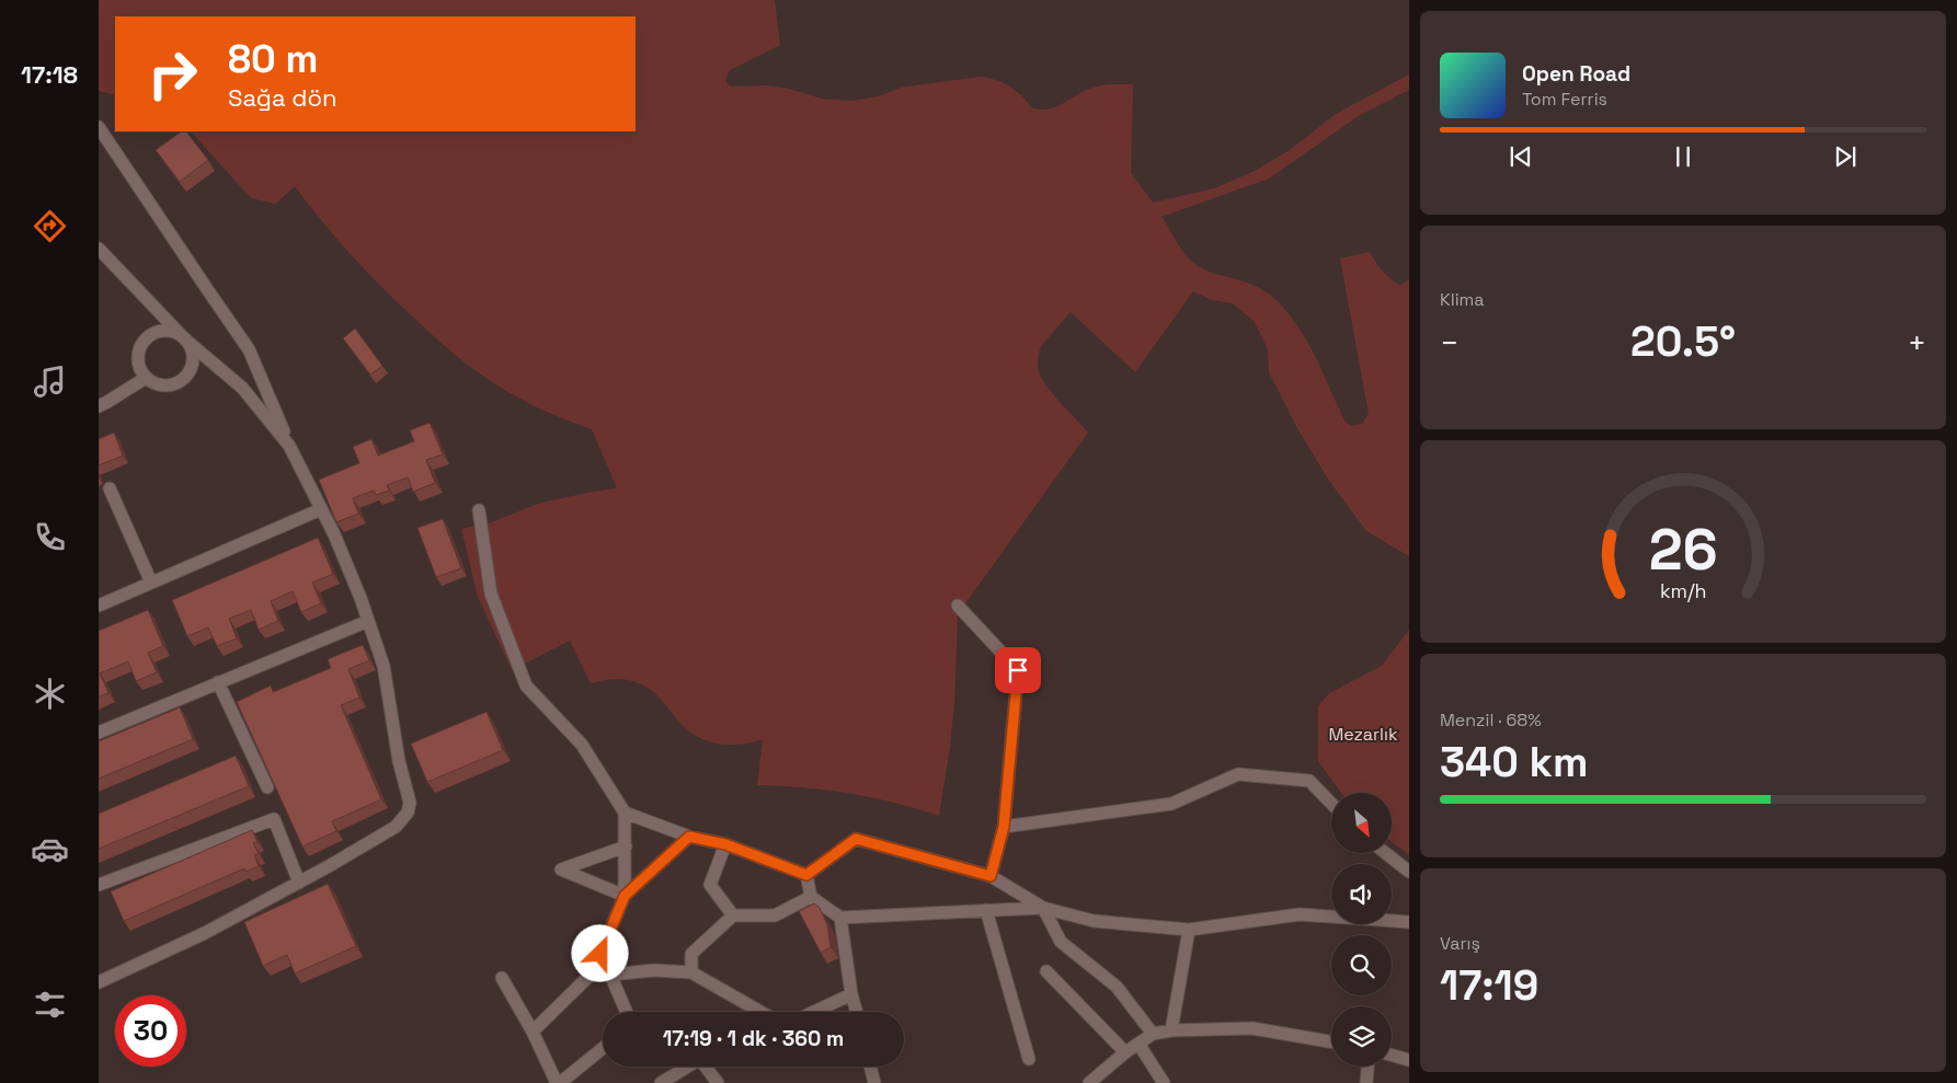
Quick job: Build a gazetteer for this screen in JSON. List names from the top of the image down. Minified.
{"parks":["Mezarlık"],"north":"bottom right","page":{"tabs":"17:18","turn":["80 m","Sağa dön"],"song":["Open Road","Tom Ferris"],"tile":["Klima",["Menzil · 68%","340 km"],["Varış","17:19"]],"heat":["−","20.5°","+"],"limit":"30","trip":"17:19 · 1 dk · 360 m","gauge":["26","km/h"]}}
